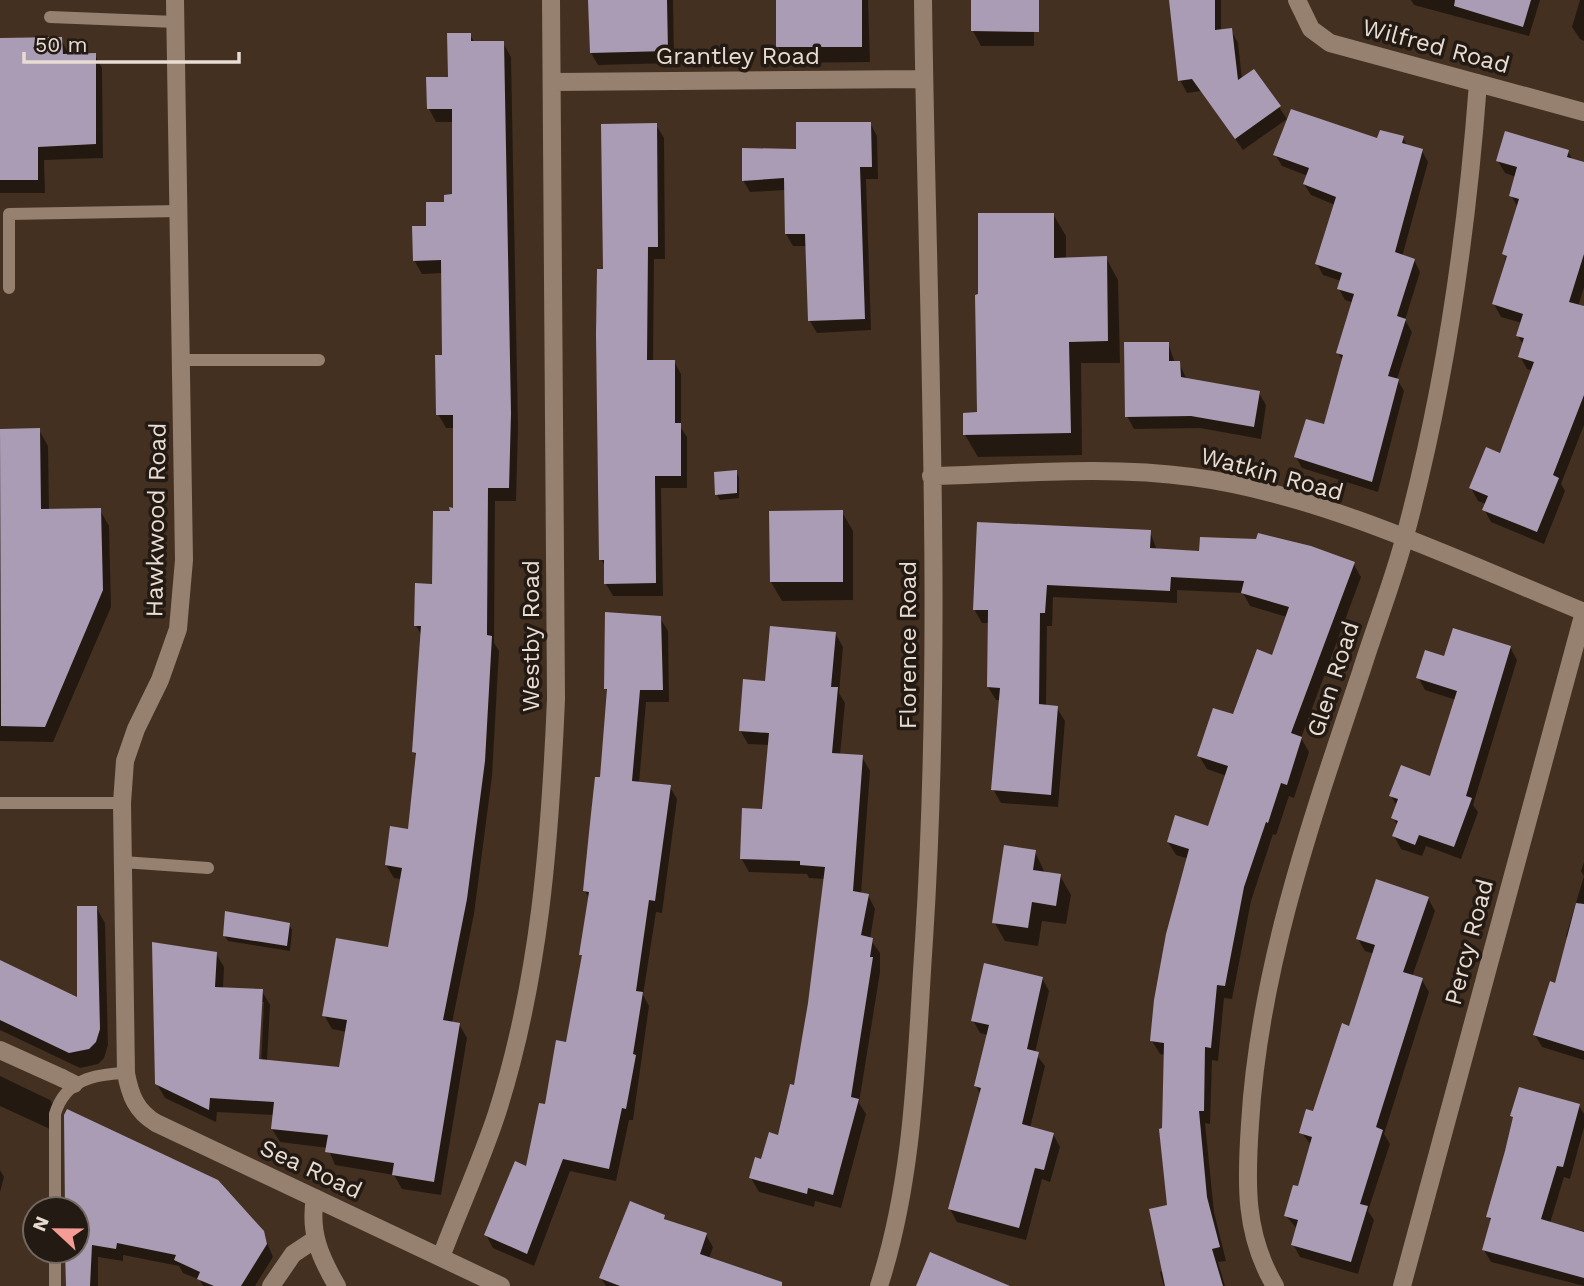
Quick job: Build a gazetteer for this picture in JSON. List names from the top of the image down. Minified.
{"streets":{"street":["Wilfred Road","Grantley Road","Watkin Road","Hawkwood Road","Westby Road","Florence Road","Glen Road","Percy Road","Sea Road"]},"crossings":[["Wilfred Road","Glen Road"],["Grantley Road","Westby Road"],["Grantley Road","Florence Road"],["Watkin Road","Florence Road"],["Watkin Road","Glen Road"],["Watkin Road","Percy Road"],["Hawkwood Road","Sea Road"],["Westby Road","Sea Road"]],"scale_bar":"50 m","north":"left"}
